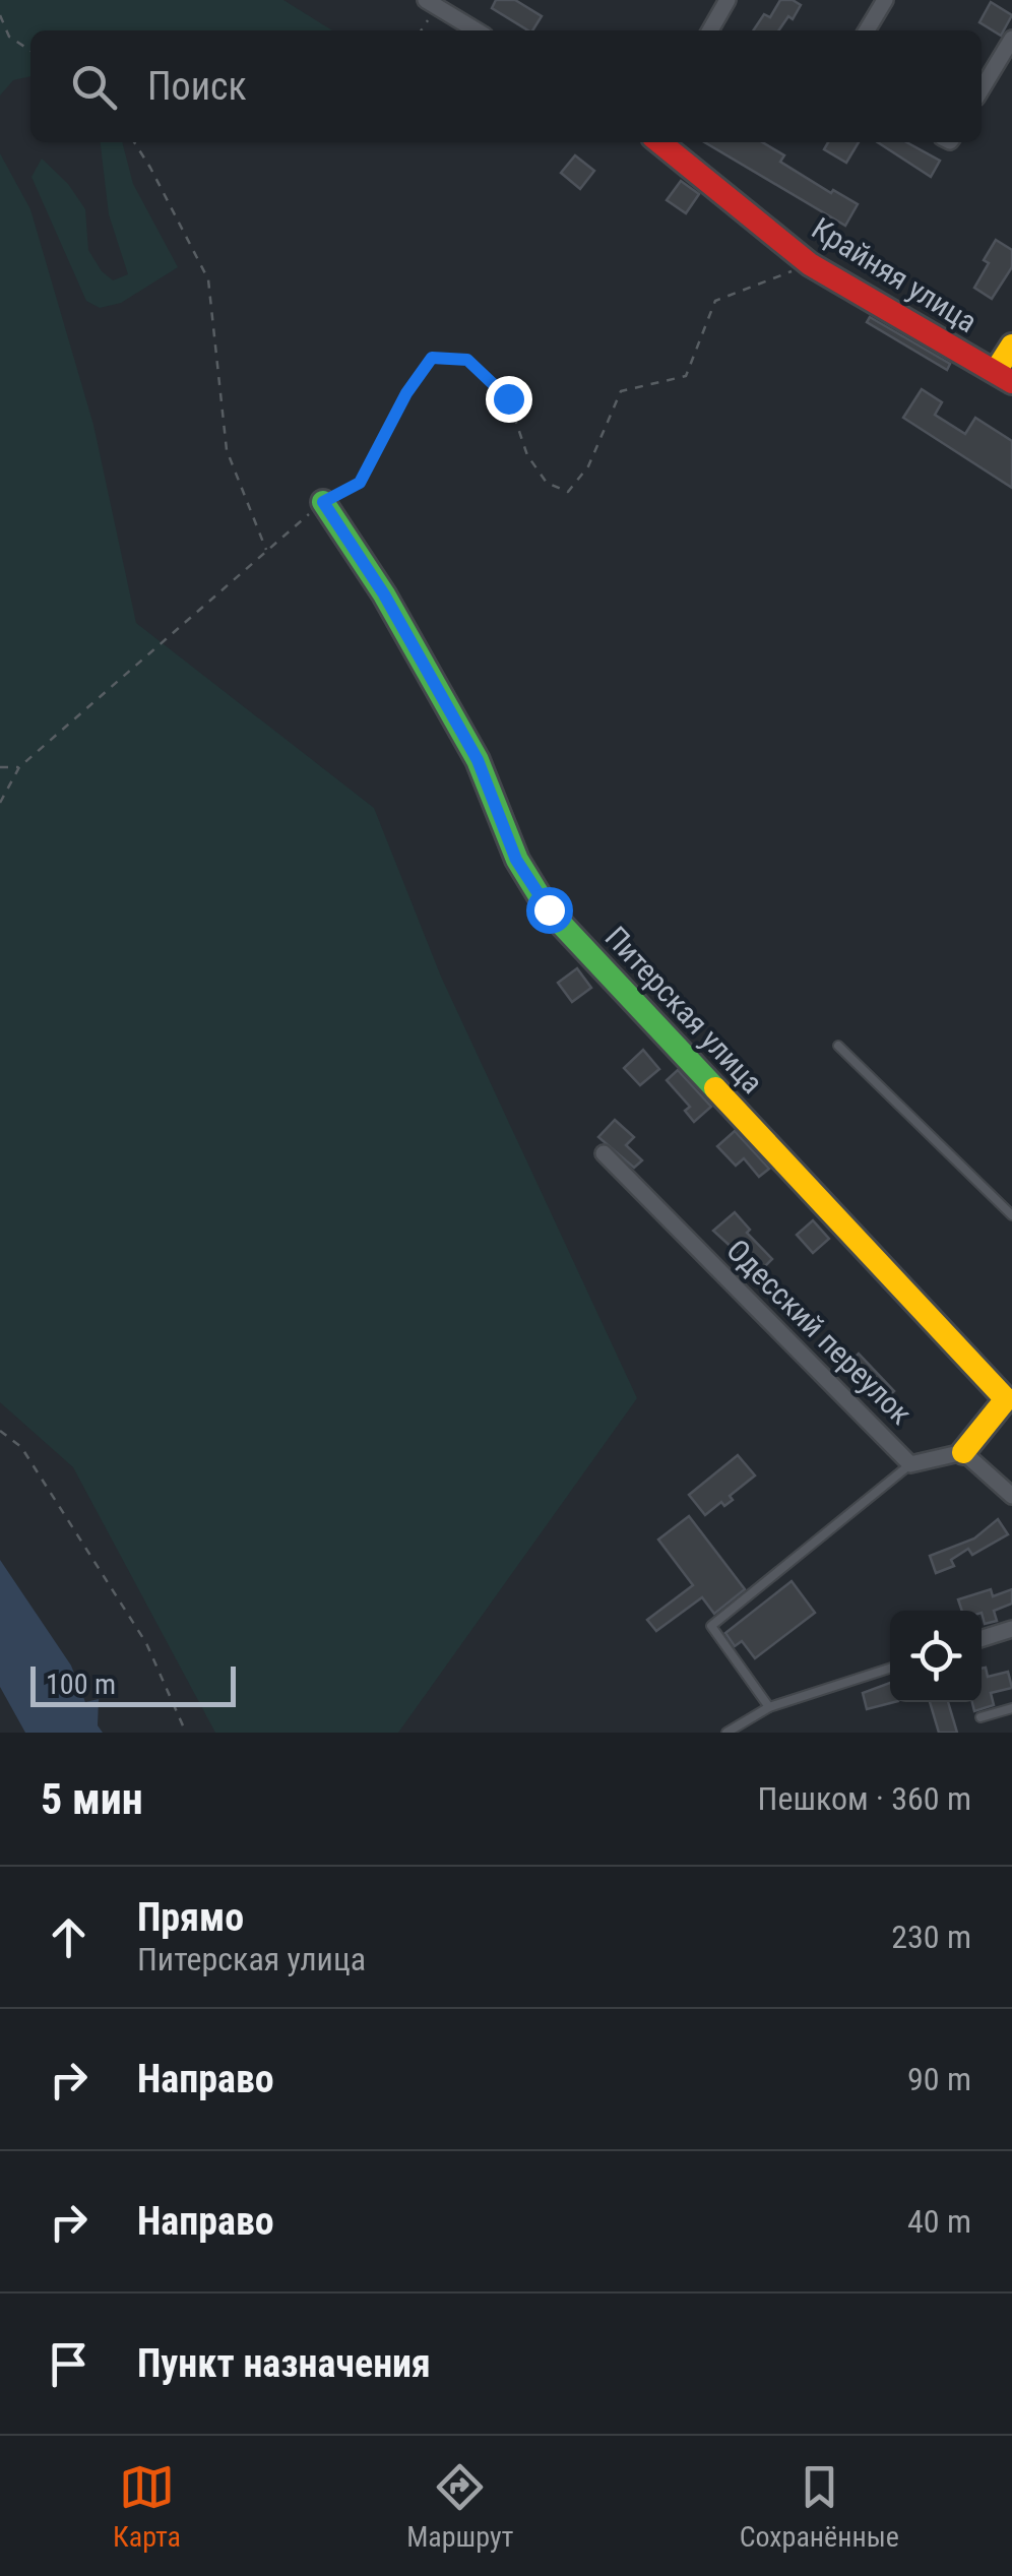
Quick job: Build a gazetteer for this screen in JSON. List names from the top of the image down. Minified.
{"streets":{"street":["Крайняя улица","Питерская улица","Одесский переулок"]},"crossings":[["Питерская улица","Одесский переулок"]],"scale_bar":"100 m","page":{"search":"Поиск","scale":"100 m","heading":["5 мин","Пешком · 360 m"],"list":[["Прямо","Питерская улица","230 m"],["Направо","90 m"],["Направо","40 m"],"Пункт назначения"],"nav":["Карта","Маршрут","Сохранённые"]}}
